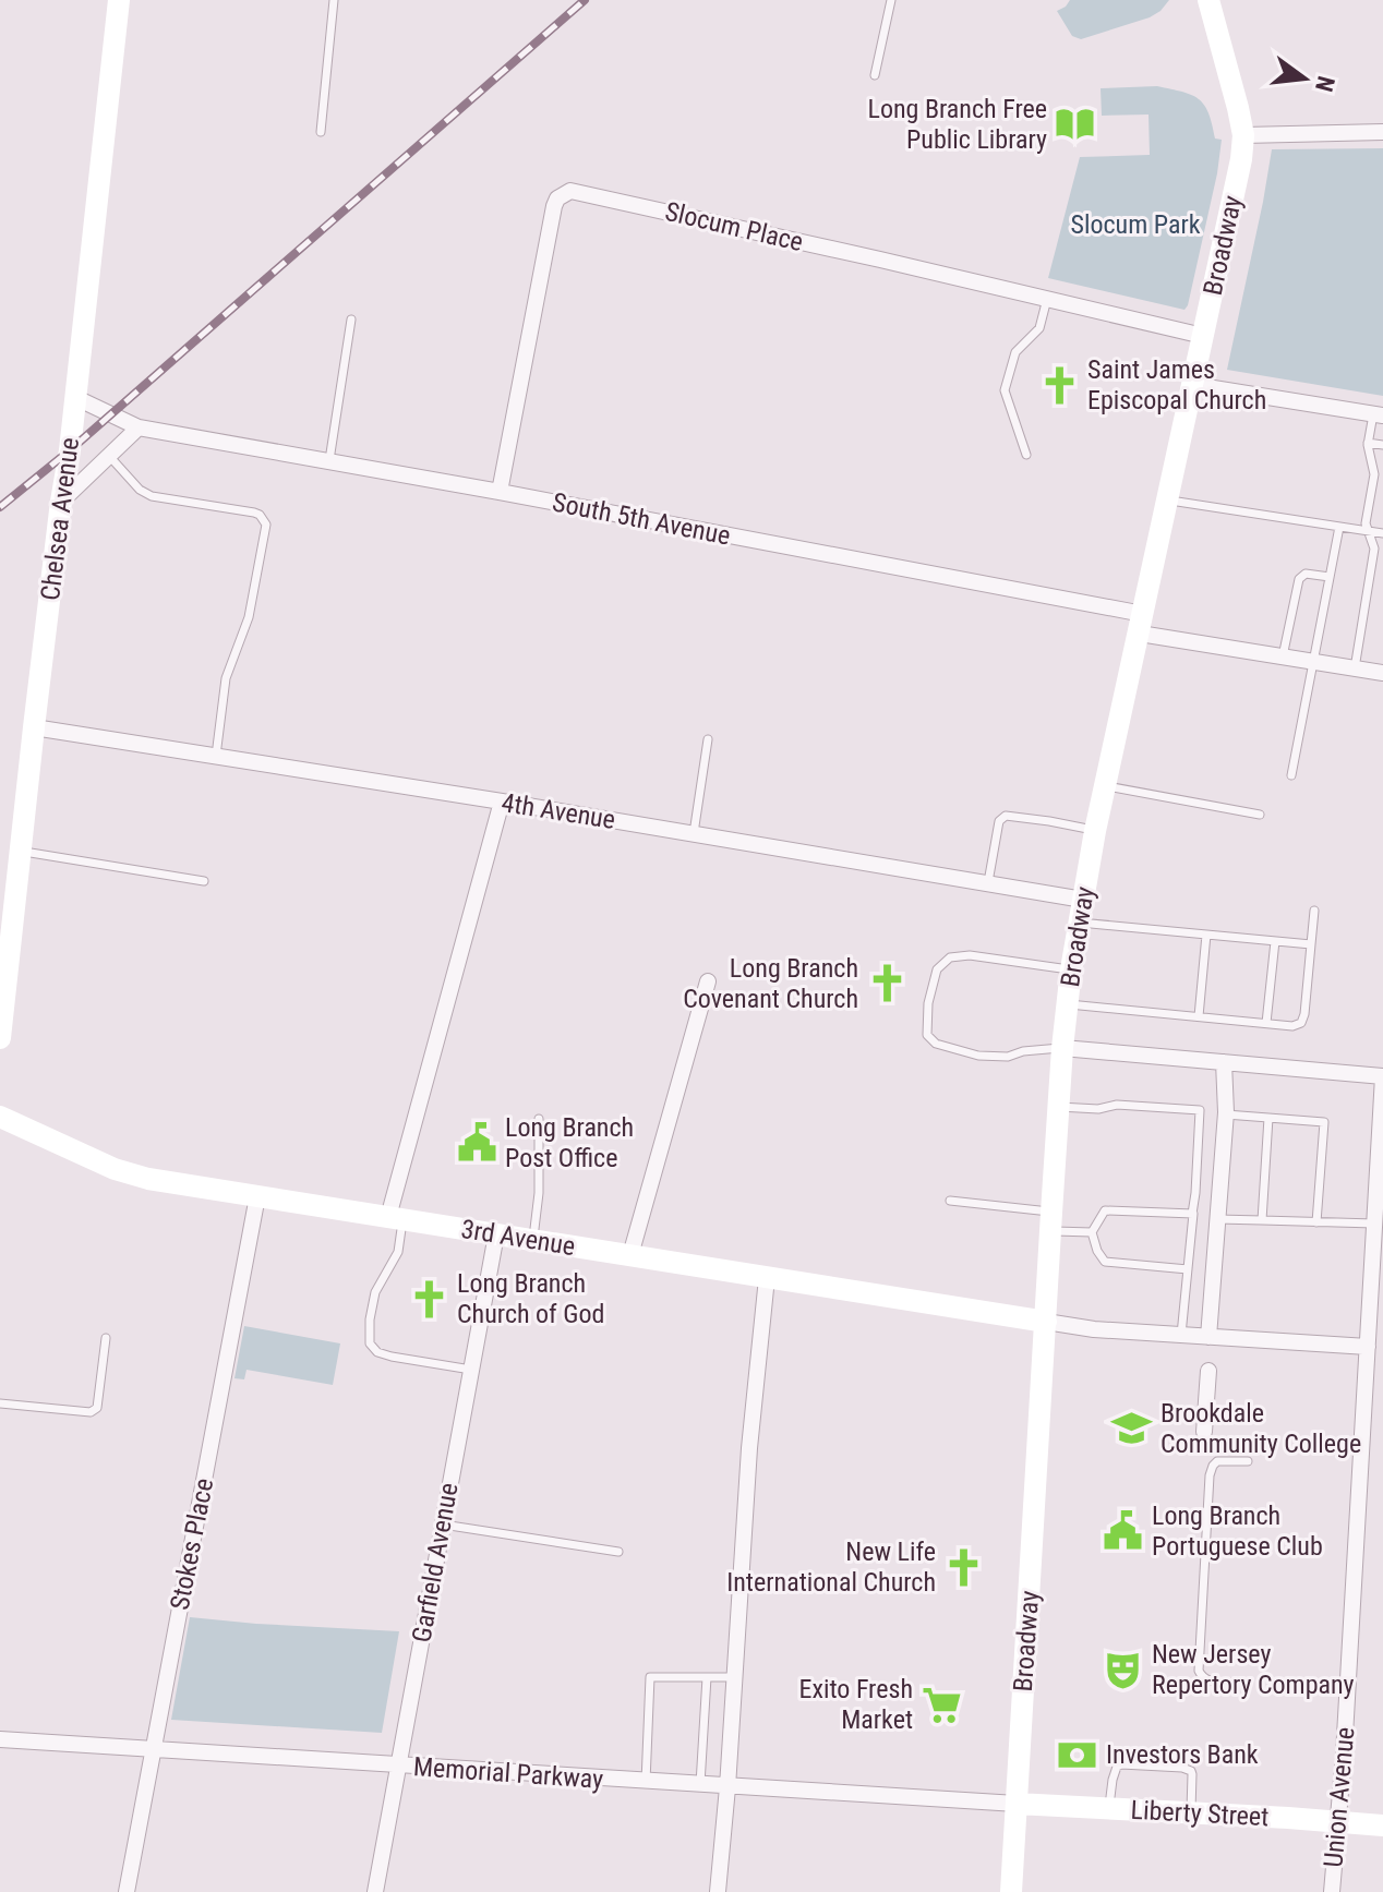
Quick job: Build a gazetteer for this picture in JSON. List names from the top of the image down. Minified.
{"streets":{"street":["Slocum Place","Broadway","Chelsea Avenue","South 5th Avenue","4th Avenue","3rd Avenue","Stokes Place","Garfield Avenue","Memorial Parkway","Union Avenue","Liberty Street"]},"crossings":[["Slocum Place","Broadway"],["Slocum Place","South 5th Avenue"],["Broadway","South 5th Avenue"],["Broadway","4th Avenue"],["Broadway","3rd Avenue"],["Broadway","Memorial Parkway"],["Broadway","Liberty Street"],["Chelsea Avenue","South 5th Avenue"],["Chelsea Avenue","4th Avenue"],["3rd Avenue","Stokes Place"],["3rd Avenue","Garfield Avenue"],["Stokes Place","Memorial Parkway"],["Garfield Avenue","Memorial Parkway"],["Memorial Parkway","Liberty Street"],["Union Avenue","Liberty Street"]],"parks":["Slocum Park"],"places":{"library":["Long Branch Free Public Library"],"church":["Saint James Episcopal Church","Long Branch Covenant Church","Long Branch Church of God","New Life International Church"],"public building":["Long Branch Post Office","Long Branch Portuguese Club"],"school or university":["Brookdale Community College"],"theatre":["New Jersey Repertory Company"],"supermarket":["Exito Fresh Market"],"bank":["Investors Bank"]},"north":"right"}
